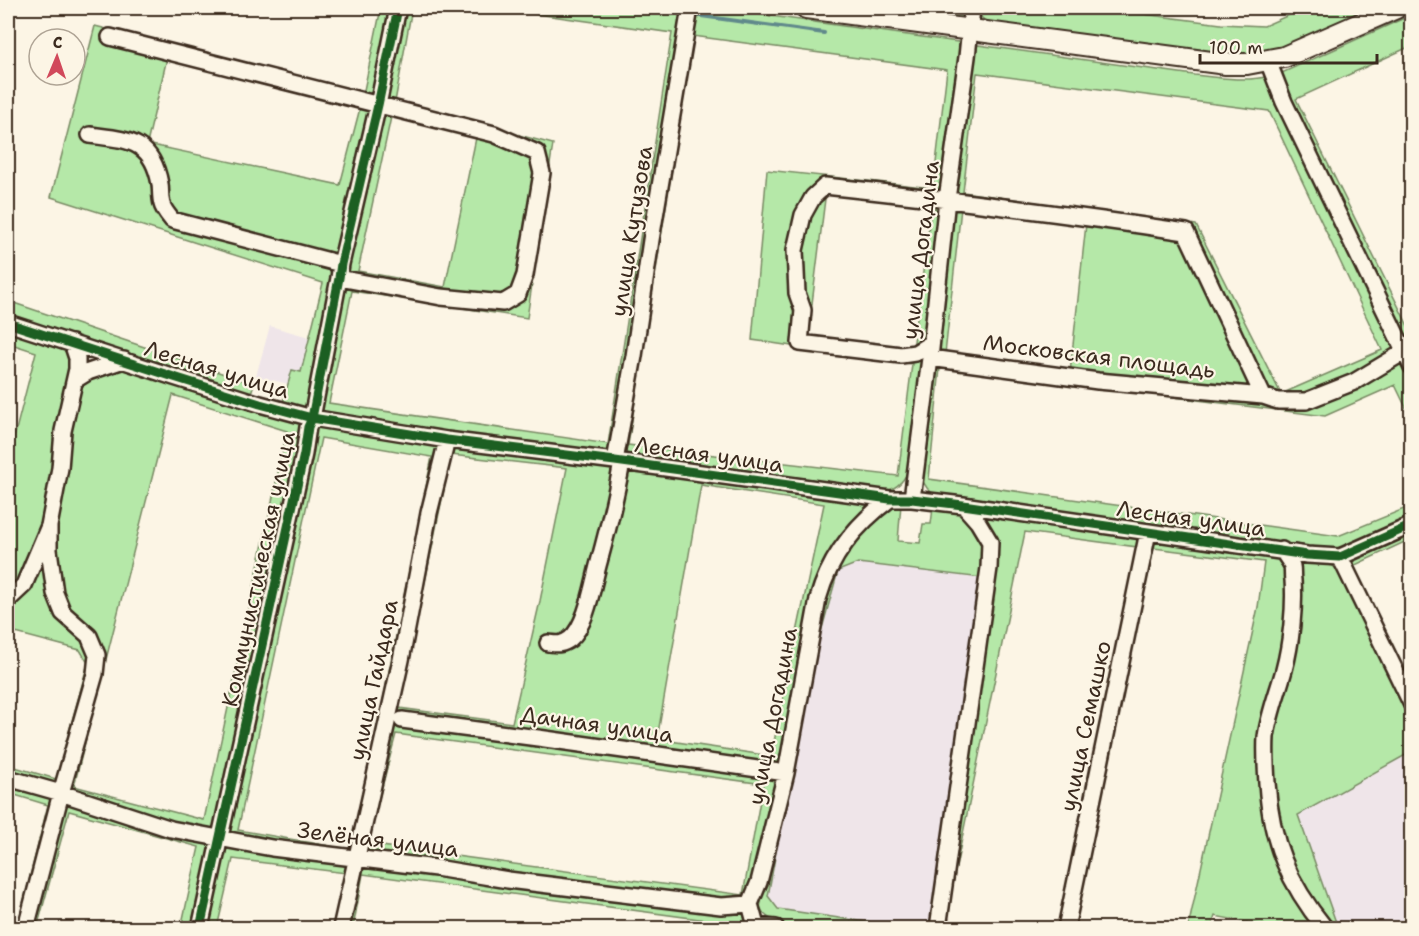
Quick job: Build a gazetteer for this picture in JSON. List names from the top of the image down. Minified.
{"streets":{"street":["улица Кутузова","улица Догадина","Московская площадь","Лесная улица","Коммунистическая улица","улица Гайдара","Дачная улица","улица Семашко","Зелёная улица"]},"crossings":[["улица Кутузова","Лесная улица"],["улица Догадина","Московская площадь"],["улица Догадина","Лесная улица"],["улица Догадина","Дачная улица"],["улица Догадина","Зелёная улица"],["Лесная улица","Коммунистическая улица"],["Лесная улица","улица Гайдара"],["Лесная улица","улица Семашко"],["Коммунистическая улица","Зелёная улица"],["улица Гайдара","Зелёная улица"]],"scale_bar":"100 m","north":"top"}
